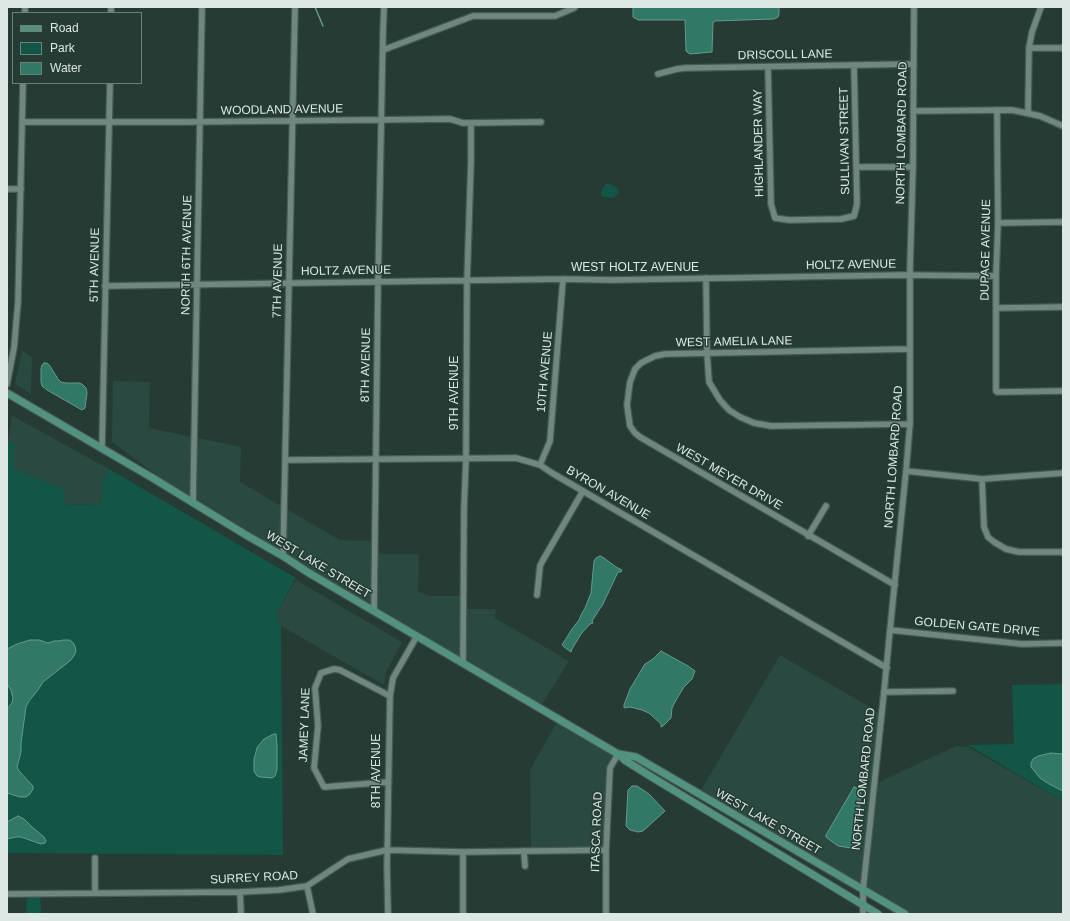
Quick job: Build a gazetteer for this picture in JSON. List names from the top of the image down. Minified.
{"streets":{"main road":["WEST LAKE STREET"],"street":["DRISCOLL LANE","WOODLAND AVENUE","NORTH LOMBARD ROAD","SULLIVAN STREET","HIGHLANDER WAY","DUPAGE AVENUE","NORTH 6TH AVENUE","5TH AVENUE","HOLTZ AVENUE","WEST HOLTZ AVENUE","7TH AVENUE","WEST AMELIA LANE","8TH AVENUE","10TH AVENUE","9TH AVENUE","WEST MEYER DRIVE","BYRON AVENUE","GOLDEN GATE DRIVE","JAMEY LANE","ITASCA ROAD","SURREY ROAD"]},"crossings":[["DRISCOLL LANE","NORTH LOMBARD ROAD"],["DRISCOLL LANE","SULLIVAN STREET"],["DRISCOLL LANE","HIGHLANDER WAY"],["WOODLAND AVENUE","NORTH 6TH AVENUE"],["WOODLAND AVENUE","5TH AVENUE"],["WOODLAND AVENUE","7TH AVENUE"],["WOODLAND AVENUE","8TH AVENUE"],["WOODLAND AVENUE","9TH AVENUE"],["NORTH LOMBARD ROAD","HOLTZ AVENUE"],["NORTH LOMBARD ROAD","WEST AMELIA LANE"],["NORTH LOMBARD ROAD","WEST MEYER DRIVE"],["NORTH LOMBARD ROAD","BYRON AVENUE"],["NORTH LOMBARD ROAD","WEST LAKE STREET"],["NORTH LOMBARD ROAD","GOLDEN GATE DRIVE"],["SULLIVAN STREET","HIGHLANDER WAY"],["DUPAGE AVENUE","HOLTZ AVENUE"],["NORTH 6TH AVENUE","HOLTZ AVENUE"],["NORTH 6TH AVENUE","WEST LAKE STREET"],["5TH AVENUE","HOLTZ AVENUE"],["5TH AVENUE","WEST LAKE STREET"],["HOLTZ AVENUE","WEST HOLTZ AVENUE"],["HOLTZ AVENUE","7TH AVENUE"],["HOLTZ AVENUE","8TH AVENUE"],["HOLTZ AVENUE","10TH AVENUE"],["HOLTZ AVENUE","9TH AVENUE"],["WEST HOLTZ AVENUE","10TH AVENUE"],["7TH AVENUE","BYRON AVENUE"],["7TH AVENUE","WEST LAKE STREET"],["WEST AMELIA LANE","WEST MEYER DRIVE"],["8TH AVENUE","BYRON AVENUE"],["8TH AVENUE","WEST LAKE STREET"],["8TH AVENUE","JAMEY LANE"],["8TH AVENUE","SURREY ROAD"],["10TH AVENUE","BYRON AVENUE"],["9TH AVENUE","BYRON AVENUE"],["9TH AVENUE","WEST LAKE STREET"],["WEST LAKE STREET","ITASCA ROAD"],["ITASCA ROAD","SURREY ROAD"]],"legend":["Road","Park","Water"]}
